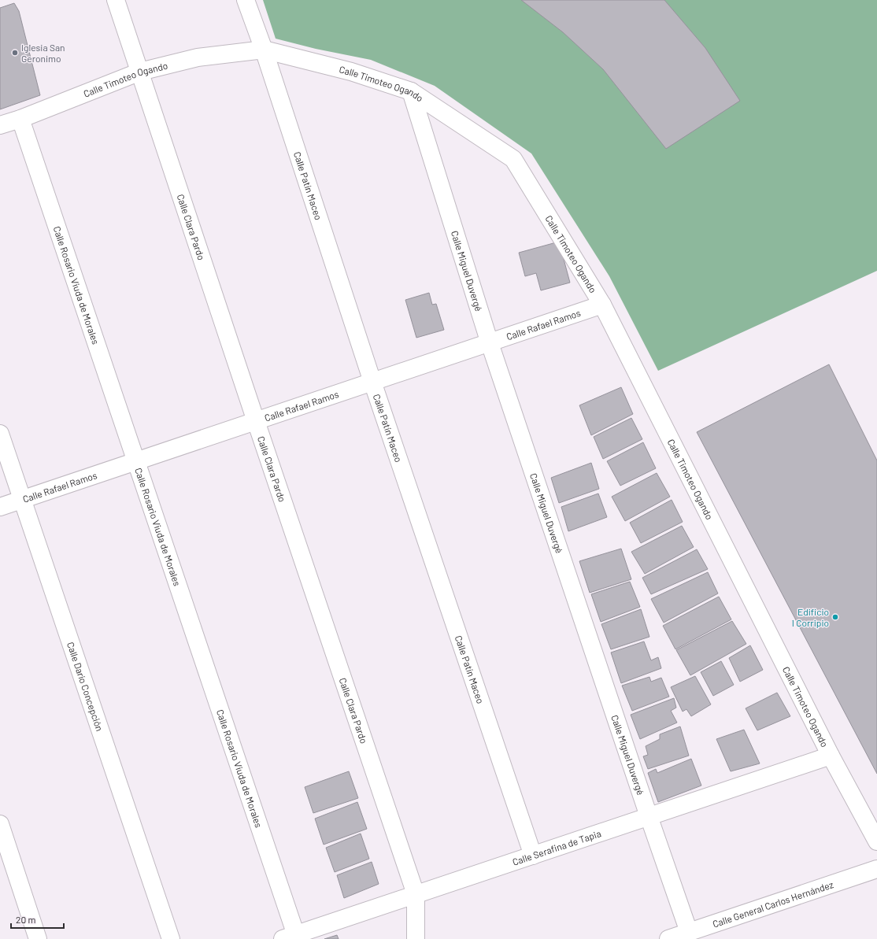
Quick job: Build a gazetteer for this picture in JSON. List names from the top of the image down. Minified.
{"streets":{"street":["Calle Timoteo Ogando","Calle Patín Maceo","Calle Clara Pardo","Calle Miguel Duvergé","Calle Rosario Viuda de Morales","Calle Rafael Ramos","Calle Darío Concepción","Calle Serafina de Tapia","Calle General Carlos Hernández"]},"crossings":[["Calle Timoteo Ogando","Calle Patín Maceo"],["Calle Timoteo Ogando","Calle Clara Pardo"],["Calle Timoteo Ogando","Calle Miguel Duvergé"],["Calle Timoteo Ogando","Calle Rosario Viuda de Morales"],["Calle Timoteo Ogando","Calle Rafael Ramos"],["Calle Timoteo Ogando","Calle Serafina de Tapia"],["Calle Patín Maceo","Calle Rafael Ramos"],["Calle Patín Maceo","Calle Serafina de Tapia"],["Calle Clara Pardo","Calle Rafael Ramos"],["Calle Clara Pardo","Calle Serafina de Tapia"],["Calle Miguel Duvergé","Calle Rafael Ramos"],["Calle Miguel Duvergé","Calle Serafina de Tapia"],["Calle Miguel Duvergé","Calle General Carlos Hernández"],["Calle Rosario Viuda de Morales","Calle Rafael Ramos"],["Calle Rosario Viuda de Morales","Calle Serafina de Tapia"],["Calle Rafael Ramos","Calle Darío Concepción"]],"places":["Iglesia San Geronimo","Edificio I Corripio"],"scale_bar":"20 m"}
